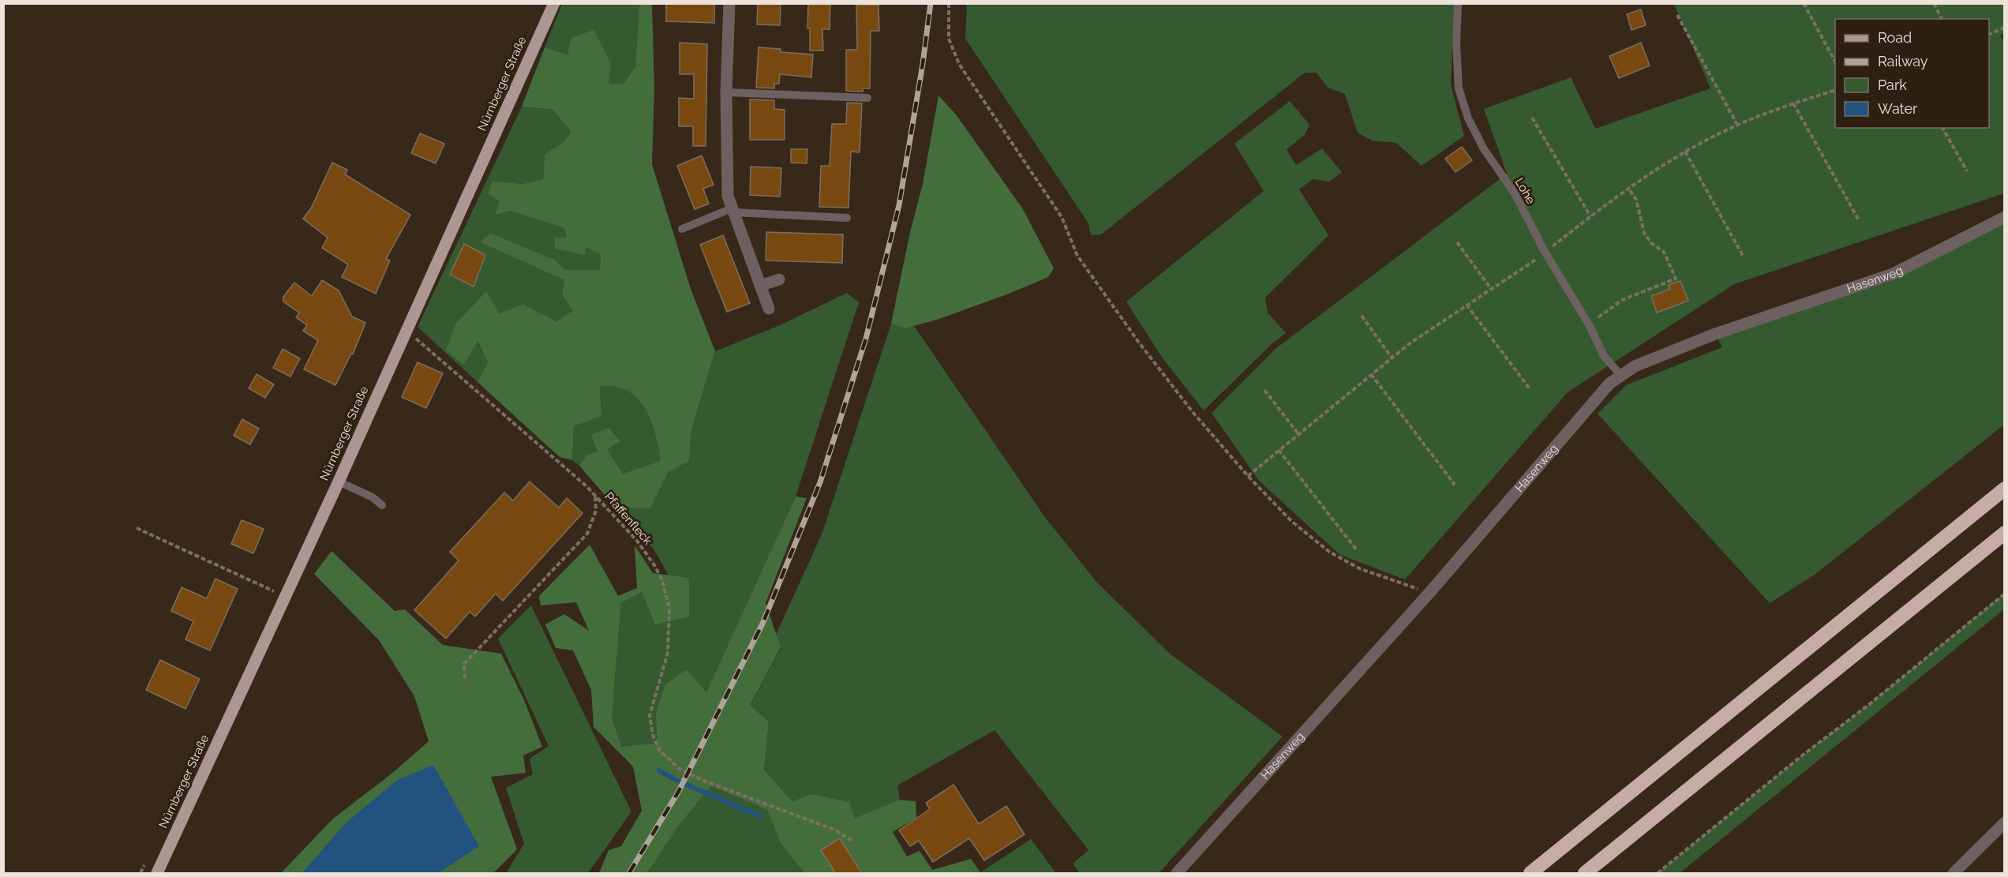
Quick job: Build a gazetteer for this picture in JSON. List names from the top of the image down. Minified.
{"streets":{"main road":["Nürnberger Straße"],"street":["Hasenweg"],"lane":["Lohe"],"path":["Pfaffenfleck"]},"crossings":[["Nürnberger Straße","Pfaffenfleck"],["Lohe","Hasenweg"]],"legend":["Road","Railway","Park","Water"]}
